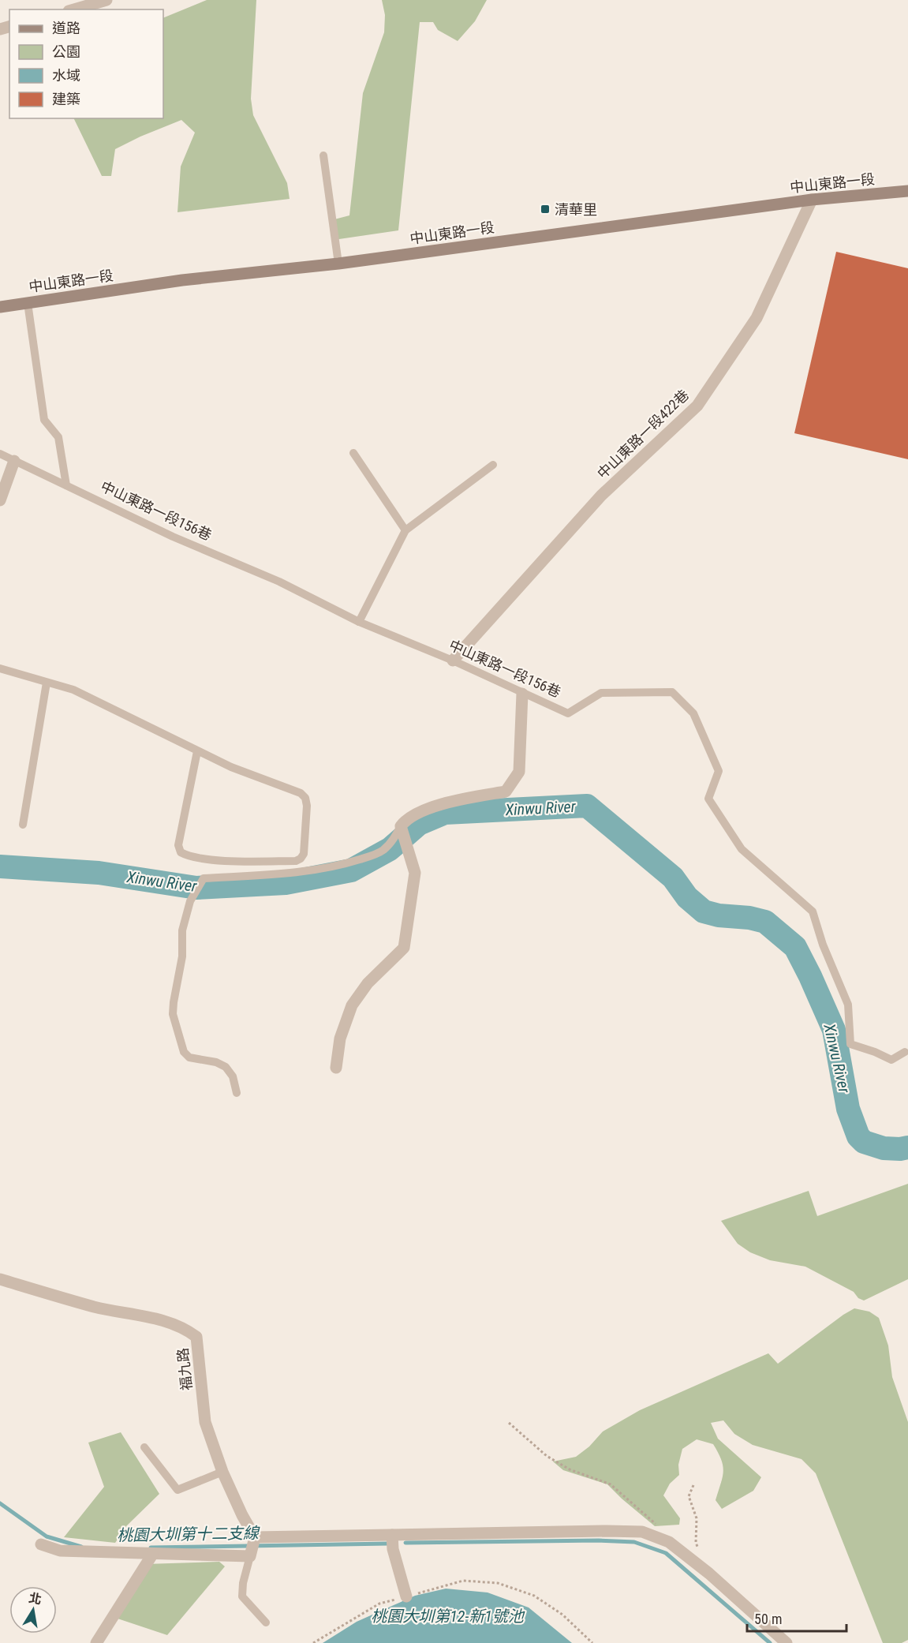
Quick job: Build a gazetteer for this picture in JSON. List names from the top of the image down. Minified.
{"streets":{"main road":["中山東路一段"],"street":["中山東路一段422巷","福九路"],"lane":["中山東路一段156巷"]},"crossings":[["中山東路一段","中山東路一段422巷"],["中山東路一段422巷","中山東路一段156巷"]],"water":["Xinwu River","桃園大圳第十二支線","桃園大圳第12-新1號池"],"places":{"transit":["清華里"]},"legend":["道路","公園","水域","建築"],"scale_bar":"50 m","north":"top"}
